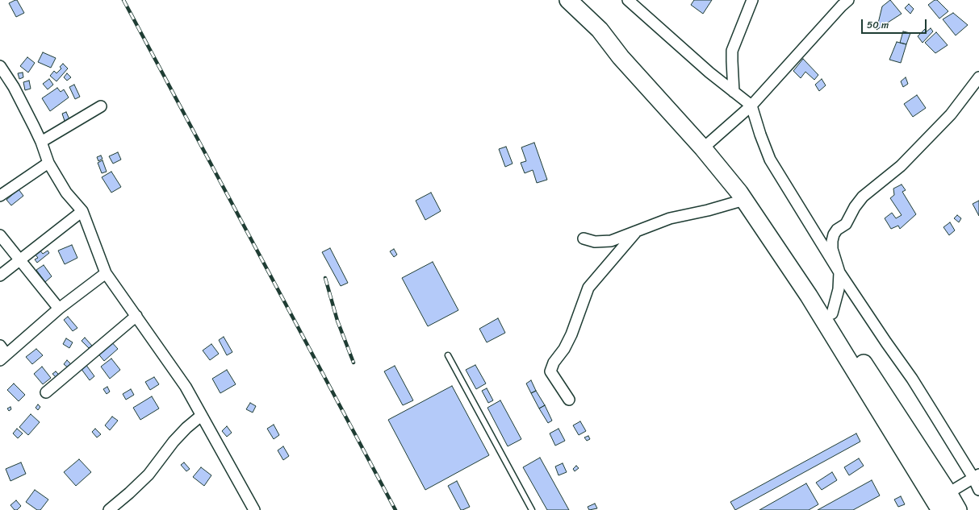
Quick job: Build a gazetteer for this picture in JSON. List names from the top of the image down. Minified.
{"scale_bar":"50 m"}
